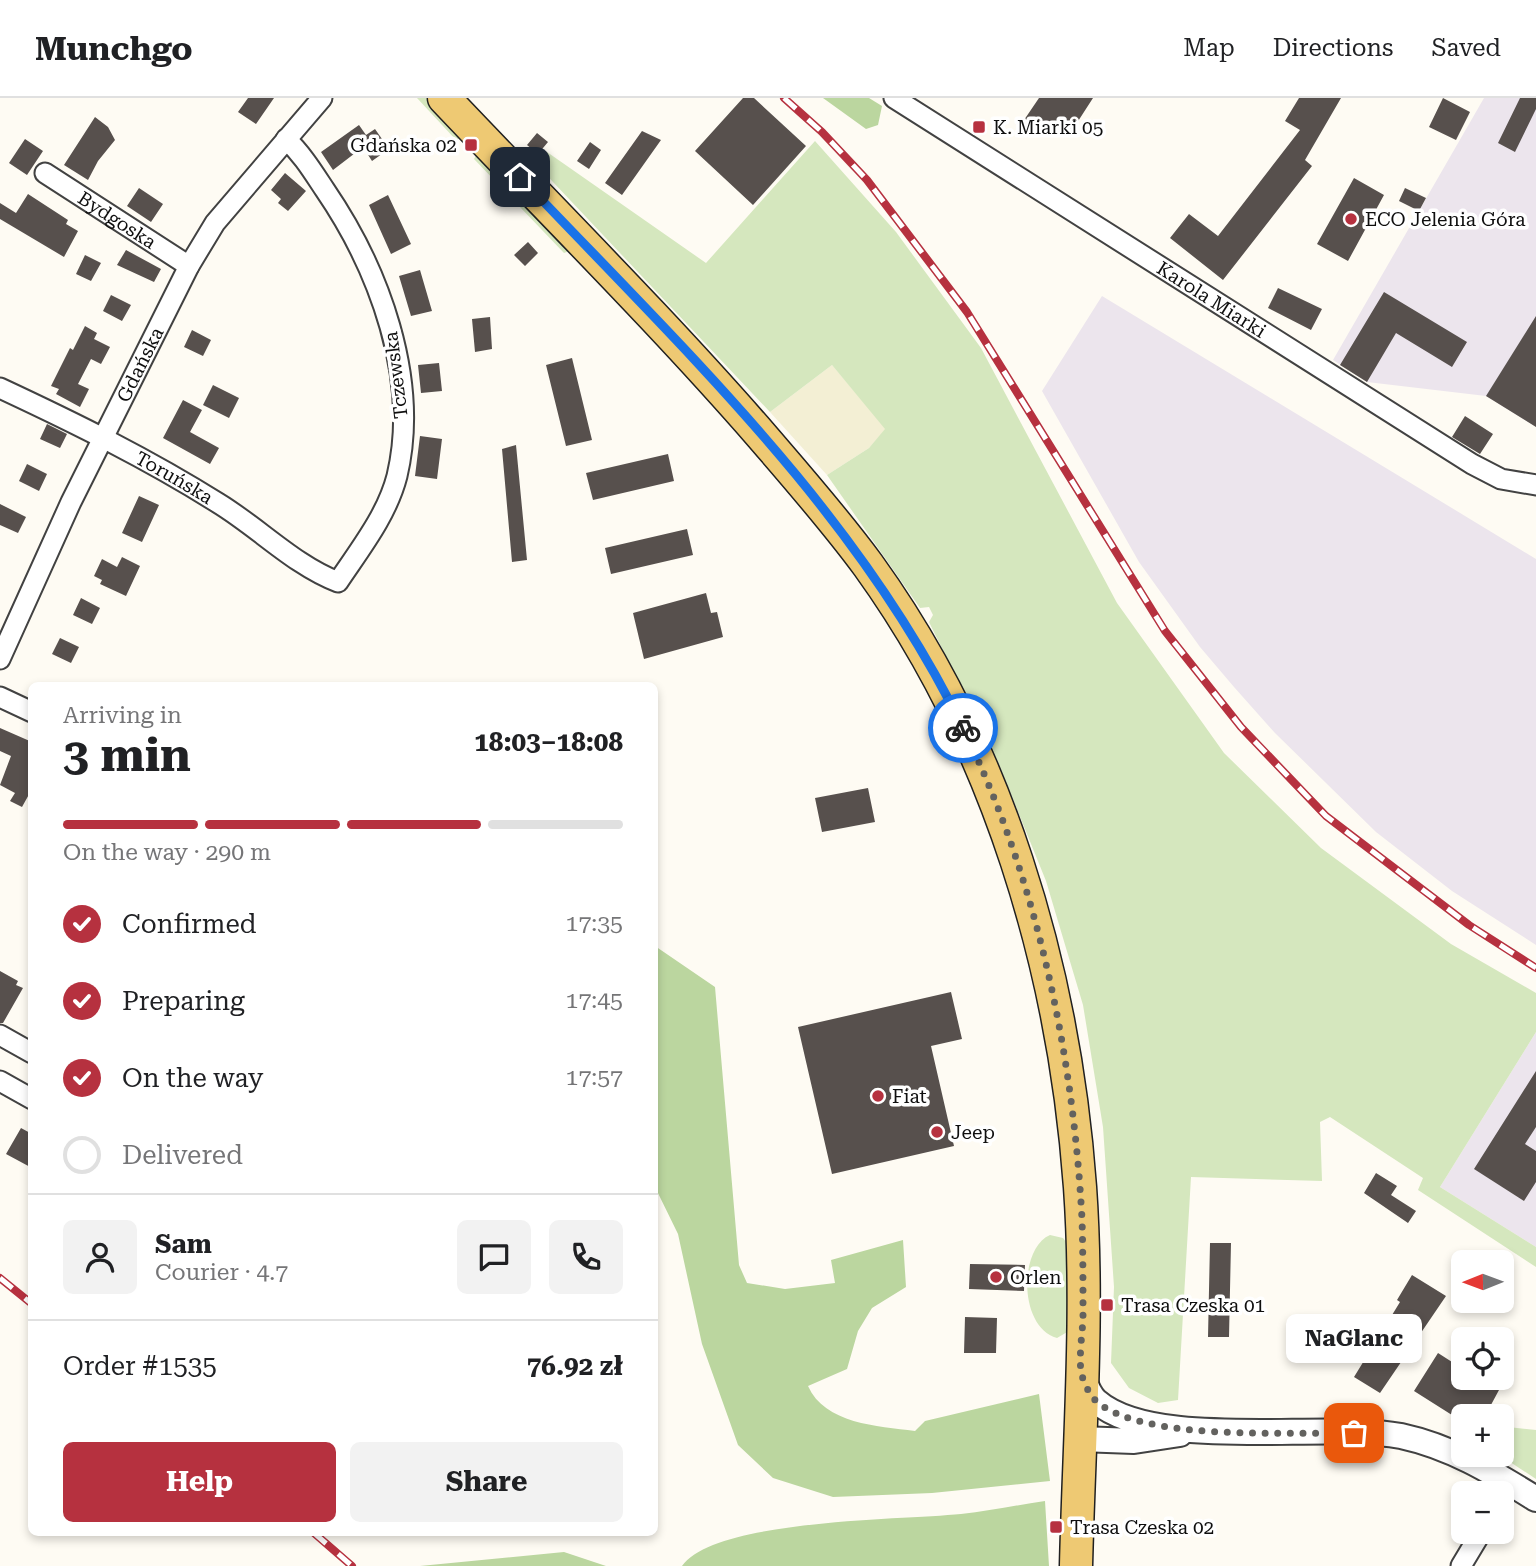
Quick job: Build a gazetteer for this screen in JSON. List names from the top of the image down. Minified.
{"streets":{"street":["Bydgoska","Karola Miarki","Gdańska","Tczewska","Toruńska"]},"crossings":[["Bydgoska","Gdańska"],["Gdańska","Tczewska"],["Gdańska","Toruńska"],["Tczewska","Toruńska"]],"places":{"transit":["K. Miarki 05","Gdańska 02","Trasa Czeska 01","Trasa Czeska 02"],"other":["ECO Jelenia Góra","Fiat","Jeep","Orlen","NaGlanc"]},"north":"left","page":{"header":"Munchgo","nav":["Map","Directions","Saved"],"heading":["3 min","Arriving in","18:03–18:08"],"panel":["Sam","Courier · 4.7","Order #1535","76.92 zł"],"bar":"On the way · 290 m","list":[["Confirmed","17:35"],["Preparing","17:45"],["On the way","17:57"],"Delivered"],"map_buttons":["+","−"],"bubble":"NaGlanc","buttons":["Help","Share"]}}
